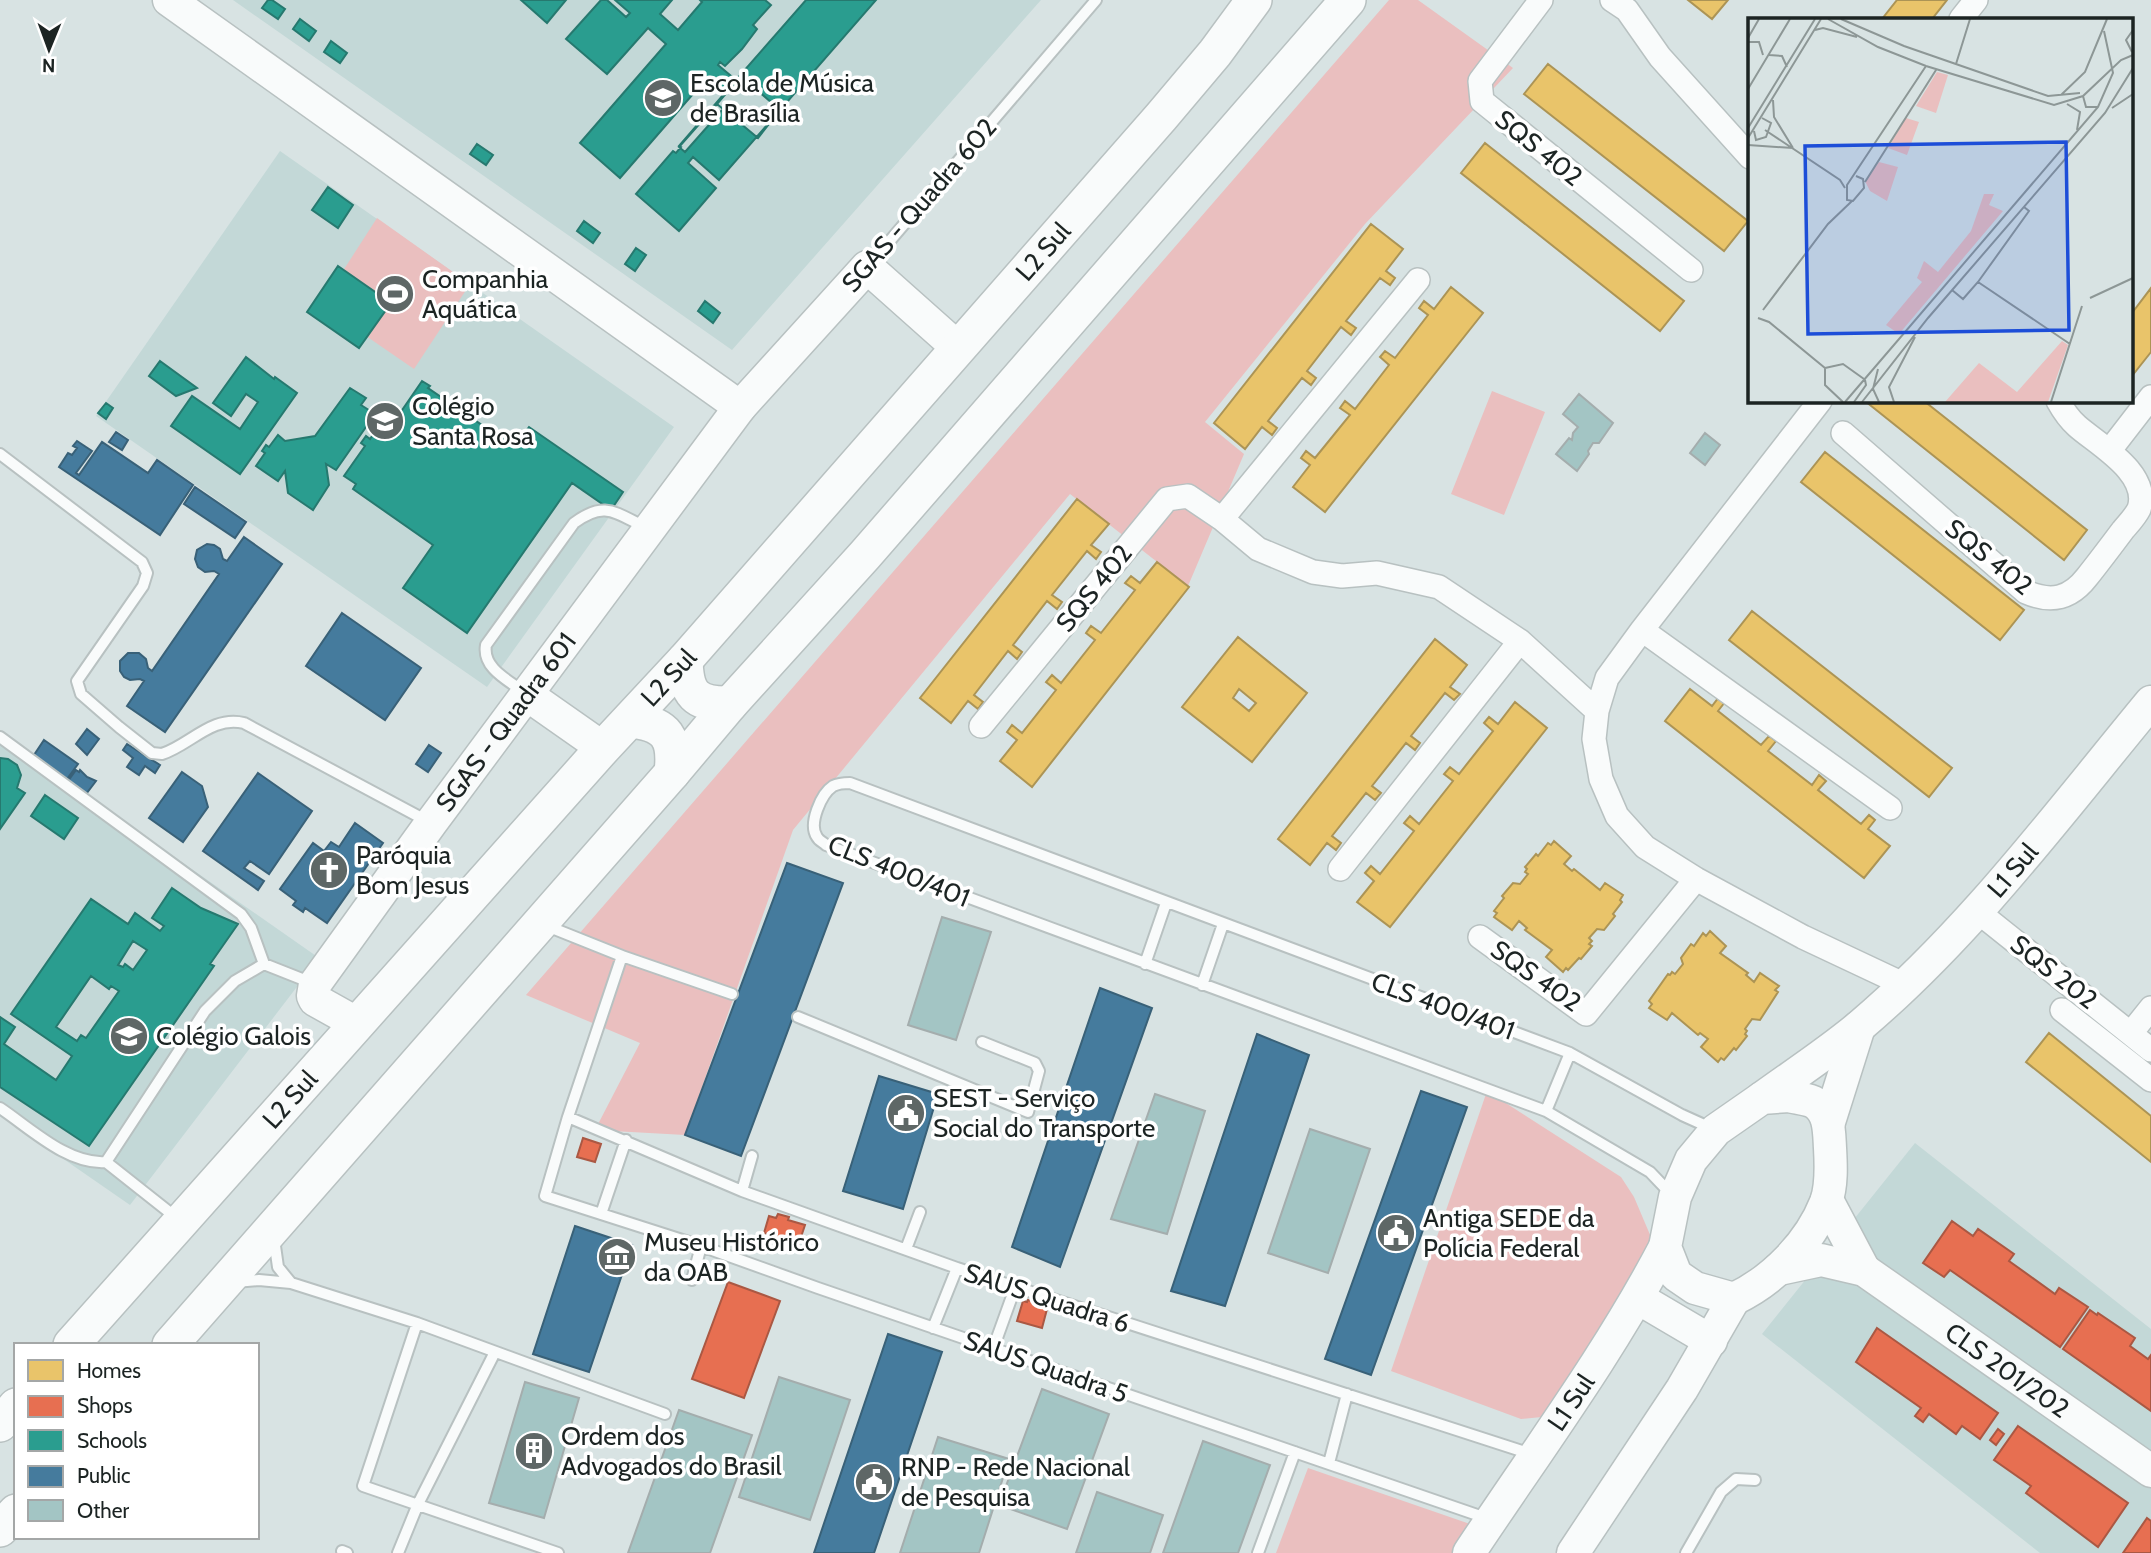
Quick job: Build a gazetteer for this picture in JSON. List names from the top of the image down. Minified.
{"streets":{"main road":["L2 Sul"],"street":["SQS 402","SGAS - Quadra 602","SGAS - Quadra 601","L1 Sul","SQS 202","CLS 201/202"],"lane":["CLS 400/401","SAUS Quadra 6","SAUS Quadra 5"]},"crossings":[["SGAS - Quadra 602","SGAS - Quadra 601"],["L1 Sul","CLS 400/401"],["L1 Sul","SQS 202"],["L1 Sul","SAUS Quadra 6"],["L1 Sul","SAUS Quadra 5"],["L1 Sul","CLS 201/202"],["CLS 400/401","CLS 201/202"],["SAUS Quadra 6","SAUS Quadra 5"]],"places":{"school or university":["Escola de Música de Brasília","Colégio Santa Rosa","Colégio Galois"],"sports":["Companhia Aquática"],"church":["Paróquia Bom Jesus"],"public building":["SEST - Serviço Social do Transporte","Antiga SEDE da Polícia Federal","RNP - Rede Nacional de Pesquisa"],"museum":["Museu Histórico da OAB"],"building":["Ordem dos Advogados do Brasil"]},"legend":["Homes","Shops","Schools","Public","Other"],"north":"bottom"}
